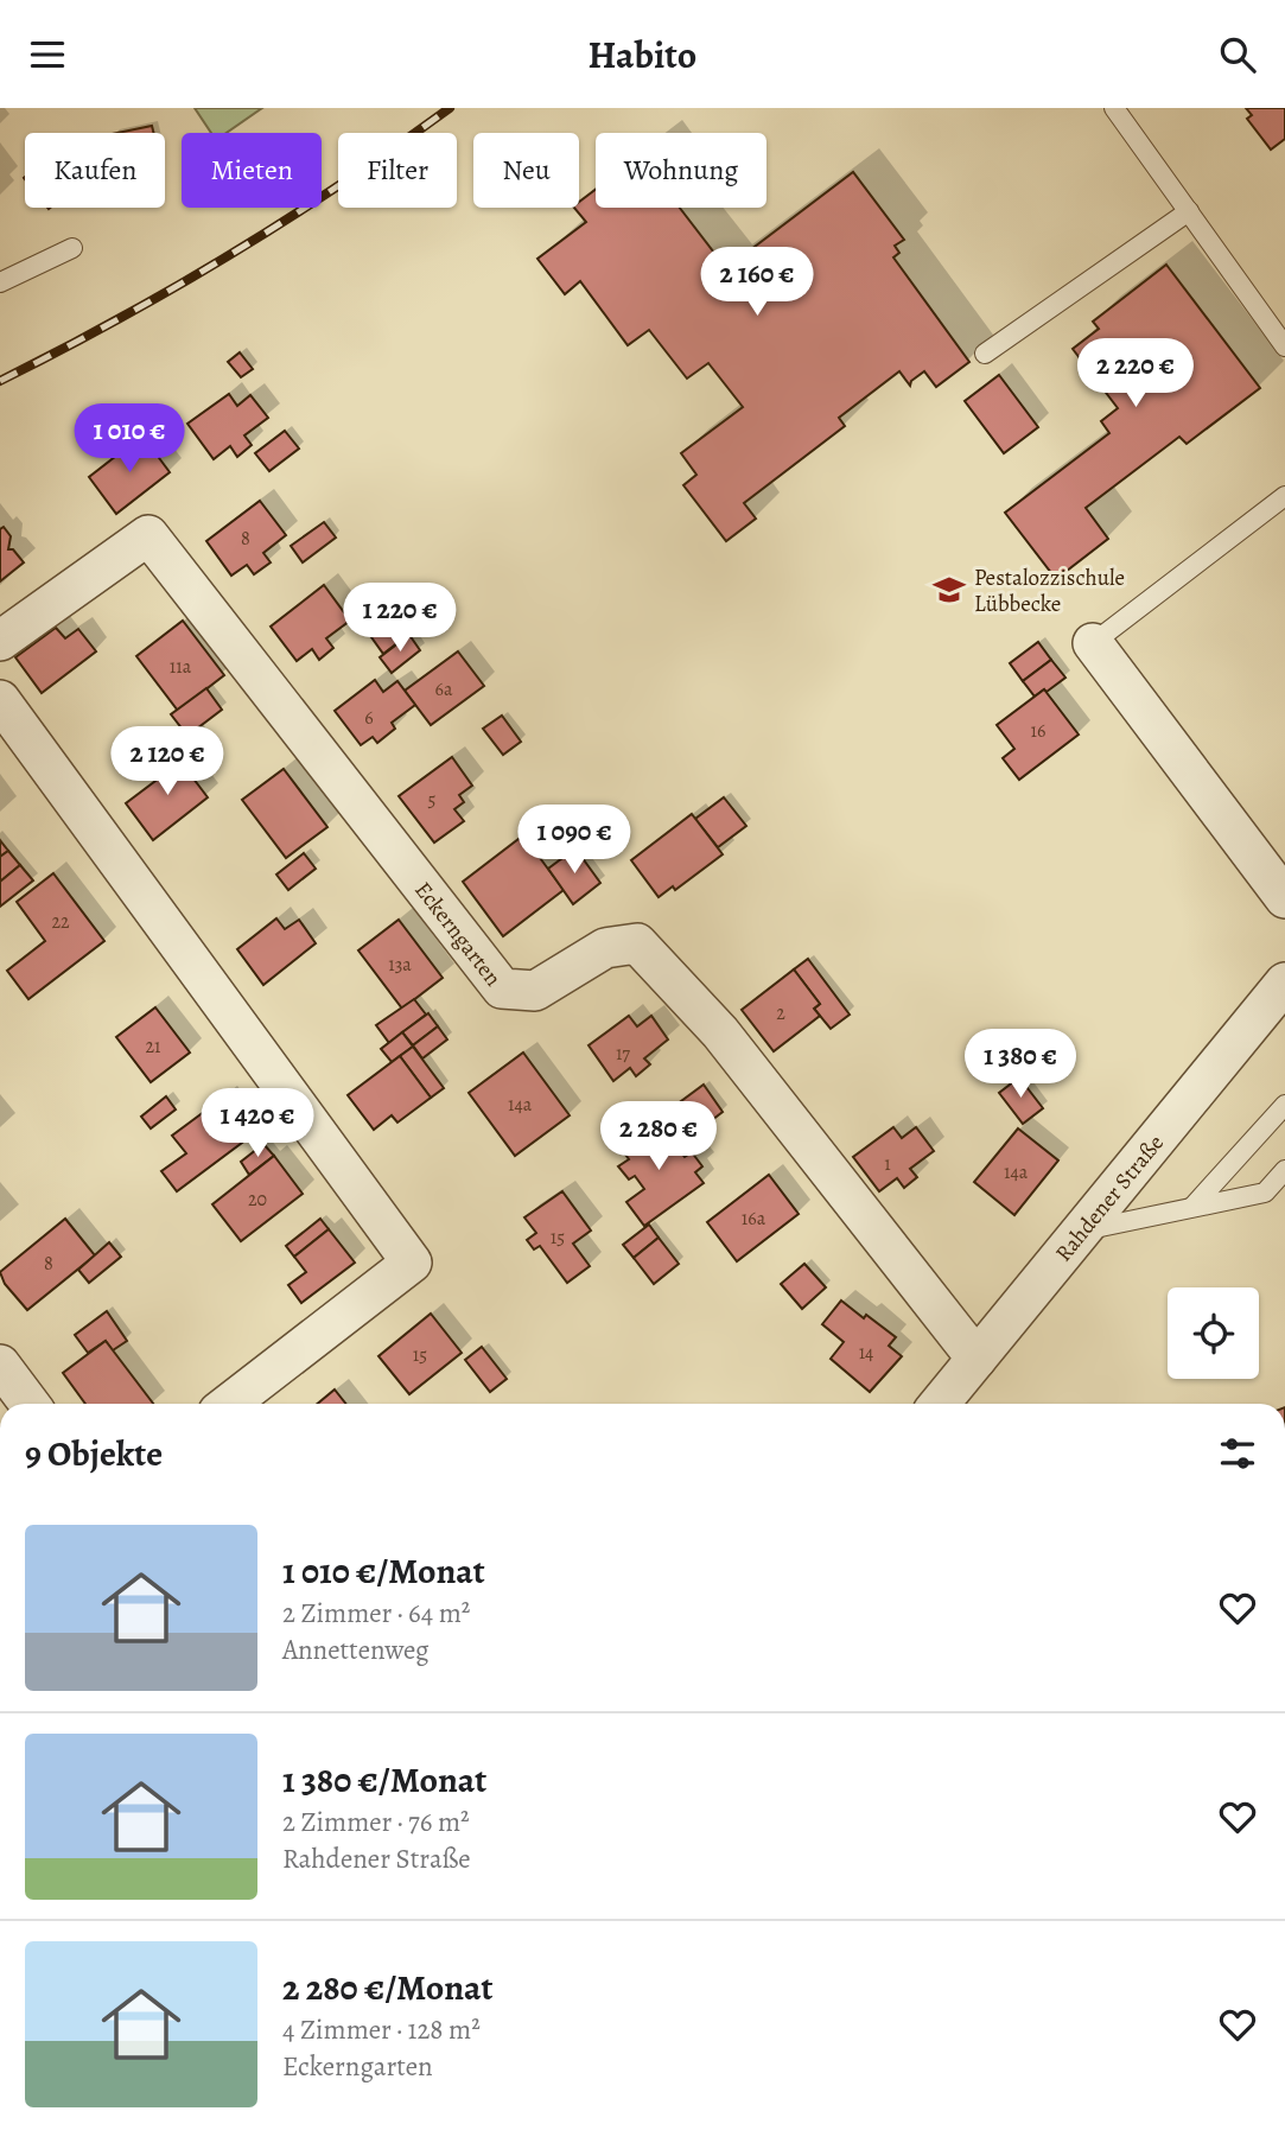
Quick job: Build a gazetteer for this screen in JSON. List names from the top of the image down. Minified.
{"streets":{"street":["Eckerngarten","Rahdener Straße"]},"crossings":[["Eckerngarten","Rahdener Straße"]],"places":{"school or university":["Pestalozzischule Lübbecke"]},"house_numbers":["8","11a","6a","6","16","5","22","13a","2","21","17","14a","1","14a","20","16a","15","8","14","15"],"page":{"header":"Habito","chip":["Kaufen","Mieten","Filter","Neu","Wohnung"],"price":["2 160 €","2 220 €","1 010 €","1 220 €","2 120 €","1 090 €","1 380 €","1 420 €","2 280 €"],"heading":"9 Objekte","list":[{"name":"1 010 €/Monat","note":"2 Zimmer · 64 m² · Annettenweg"},{"name":"1 380 €/Monat","note":"2 Zimmer · 76 m² · Rahdener Straße"},{"name":"2 280 €/Monat","note":"4 Zimmer · 128 m² · Eckerngarten"}]}}
